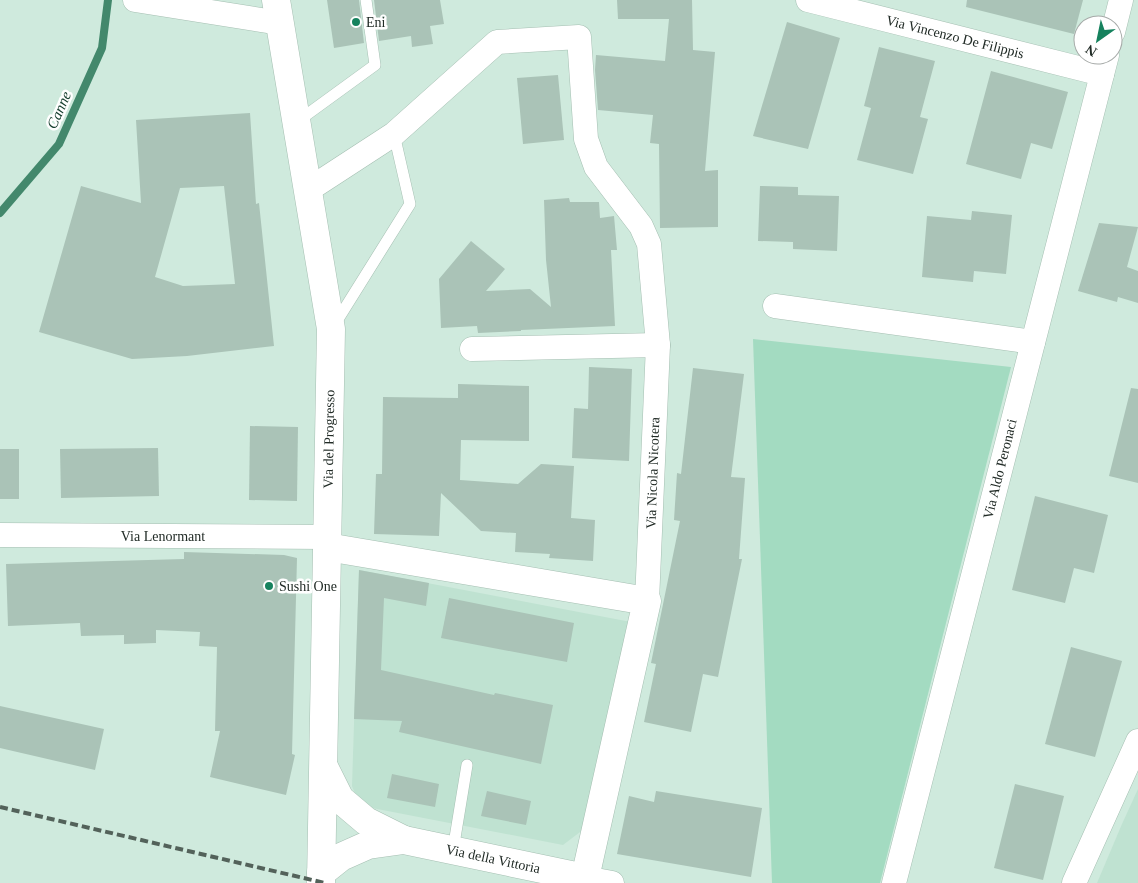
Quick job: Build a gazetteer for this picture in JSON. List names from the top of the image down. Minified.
{"streets":{"street":["Via Vincenzo De Filippis","Via del Progresso","Via Aldo Peronaci","Via Nicola Nicotera","Via Lenormant","Via della Vittoria"]},"crossings":[["Via del Progresso","Via Lenormant"],["Via del Progresso","Via della Vittoria"]],"water":["Canne"],"places":["Eni","Sushi One"],"north":"bottom left"}
